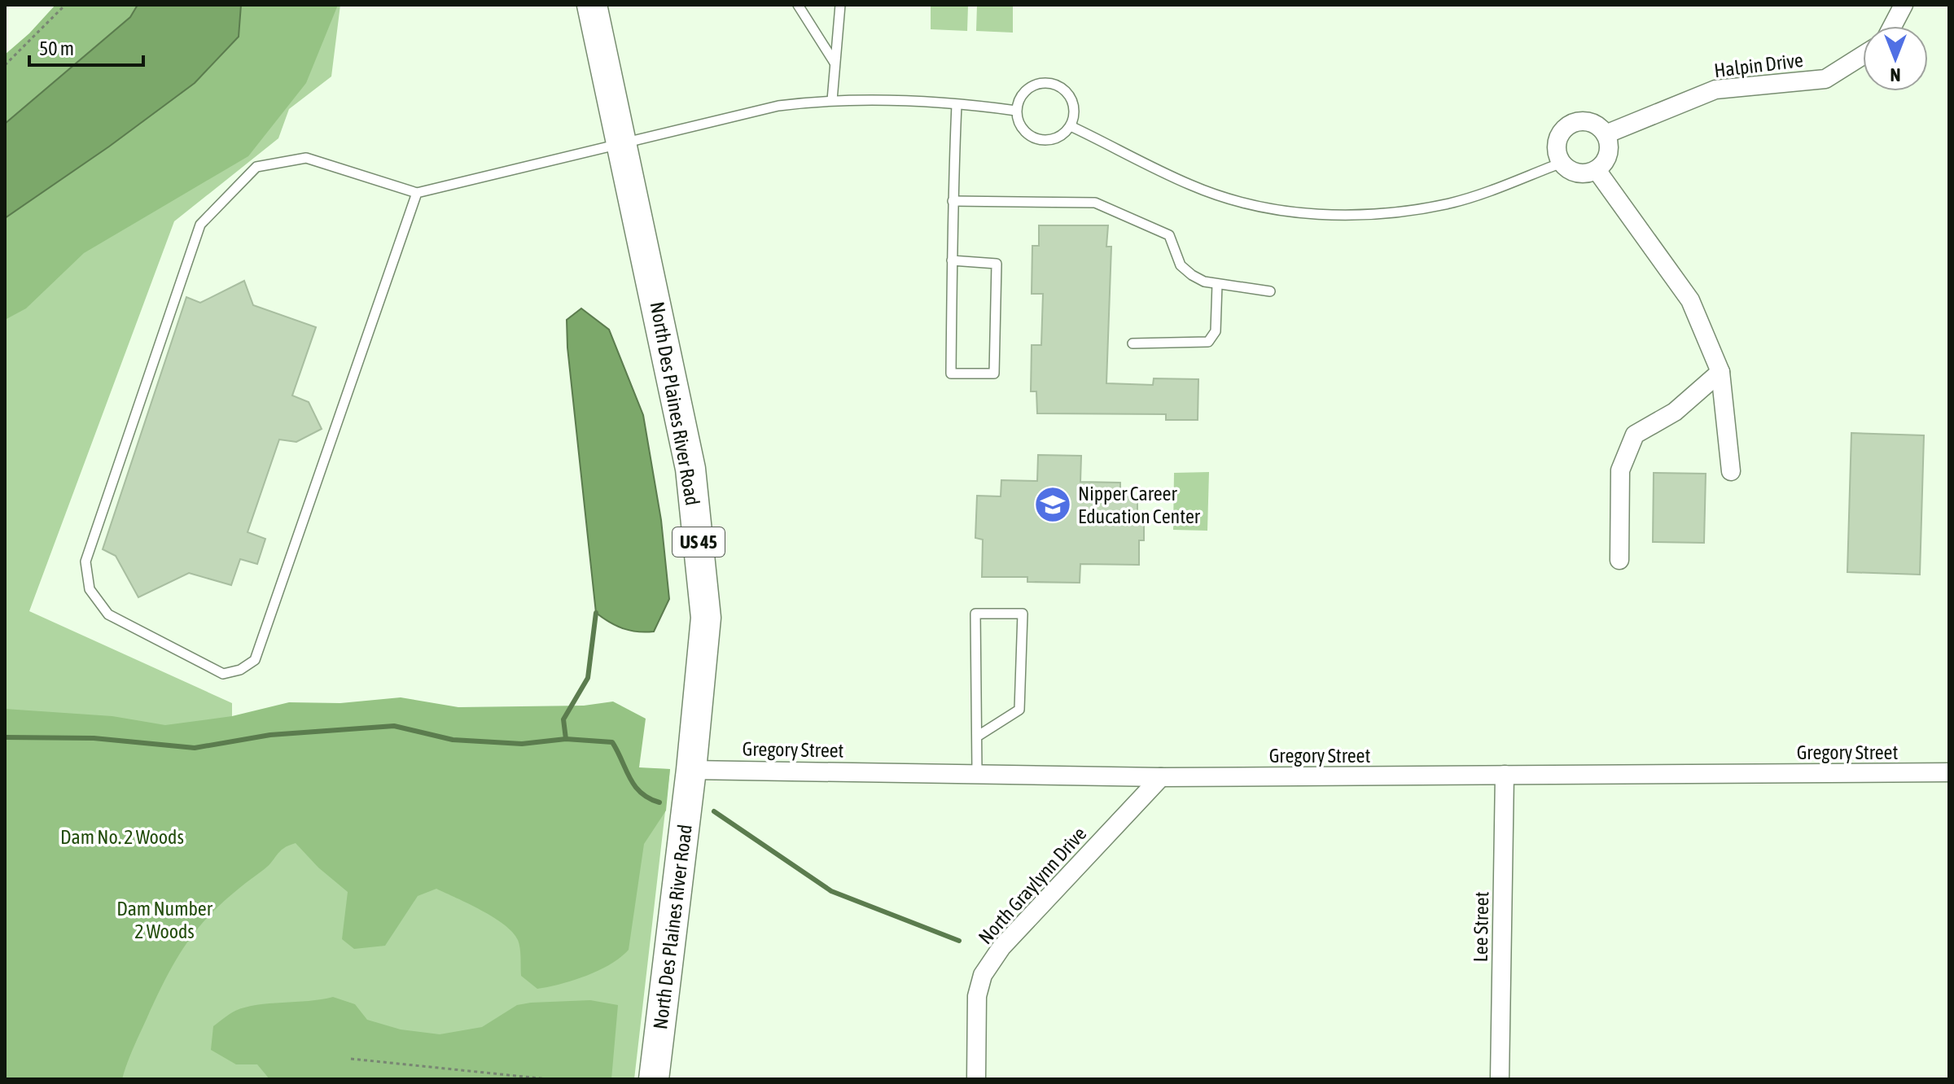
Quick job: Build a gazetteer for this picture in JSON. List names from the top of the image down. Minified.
{"streets":{"main road":["North Des Plaines River Road","US 45"],"street":["Halpin Drive","Gregory Street","North Graylynn Drive","Lee Street"]},"crossings":[["North Des Plaines River Road","Gregory Street"],["Gregory Street","North Graylynn Drive"],["Gregory Street","Lee Street"]],"parks":["Dam No. 2 Woods","Dam Number 2 Woods"],"places":{"school or university":["Nipper Career Education Center"]},"scale_bar":"50 m","north":"bottom"}
